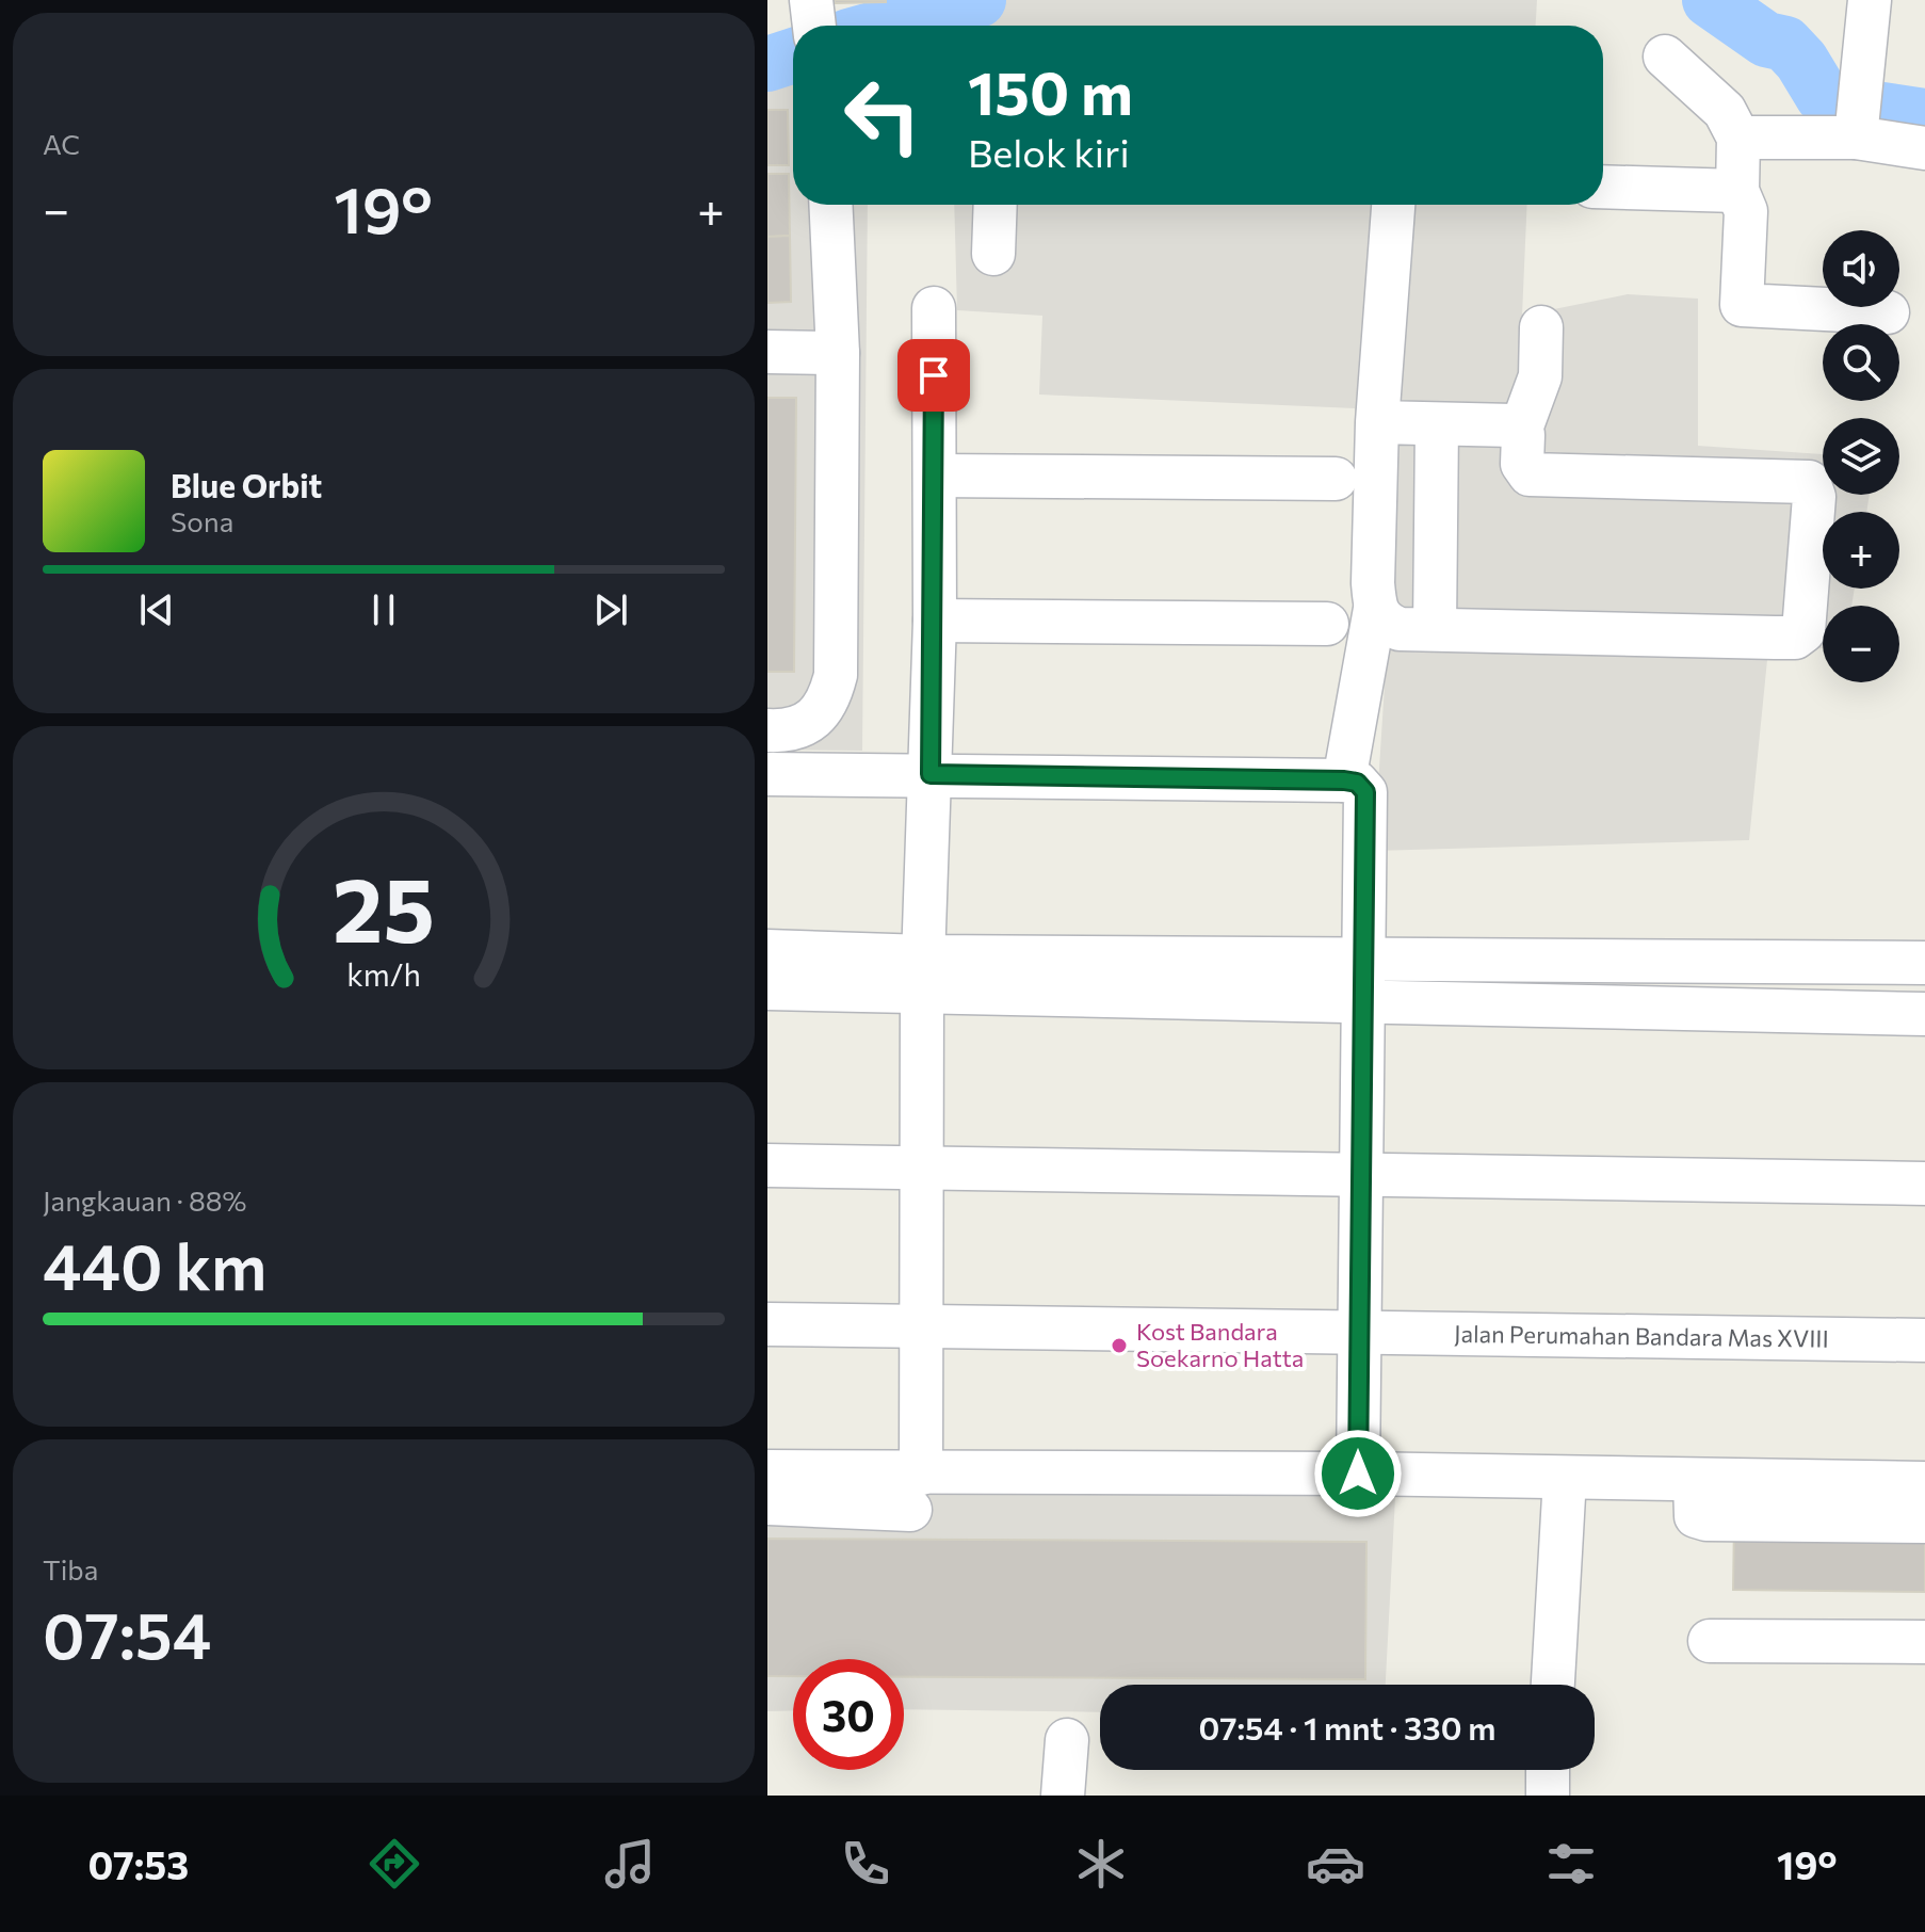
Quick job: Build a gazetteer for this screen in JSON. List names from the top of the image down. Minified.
{"streets":{"street":["Jalan Perumahan Bandara Mas XVIII"]},"places":["Kost Bandara Soekarno Hatta"],"page":{"tile":["AC",["Jangkauan · 88%","440 km"],["Tiba","07:54"]],"turn":["150 m","Belok kiri"],"heat":["−","19°","+"],"map_buttons":["+","−"],"song":["Blue Orbit","Sona"],"limit":"30","trip":"07:54 · 1 mnt · 330 m","tabs":["07:53","19°"],"gauge":["25","km/h"]}}
